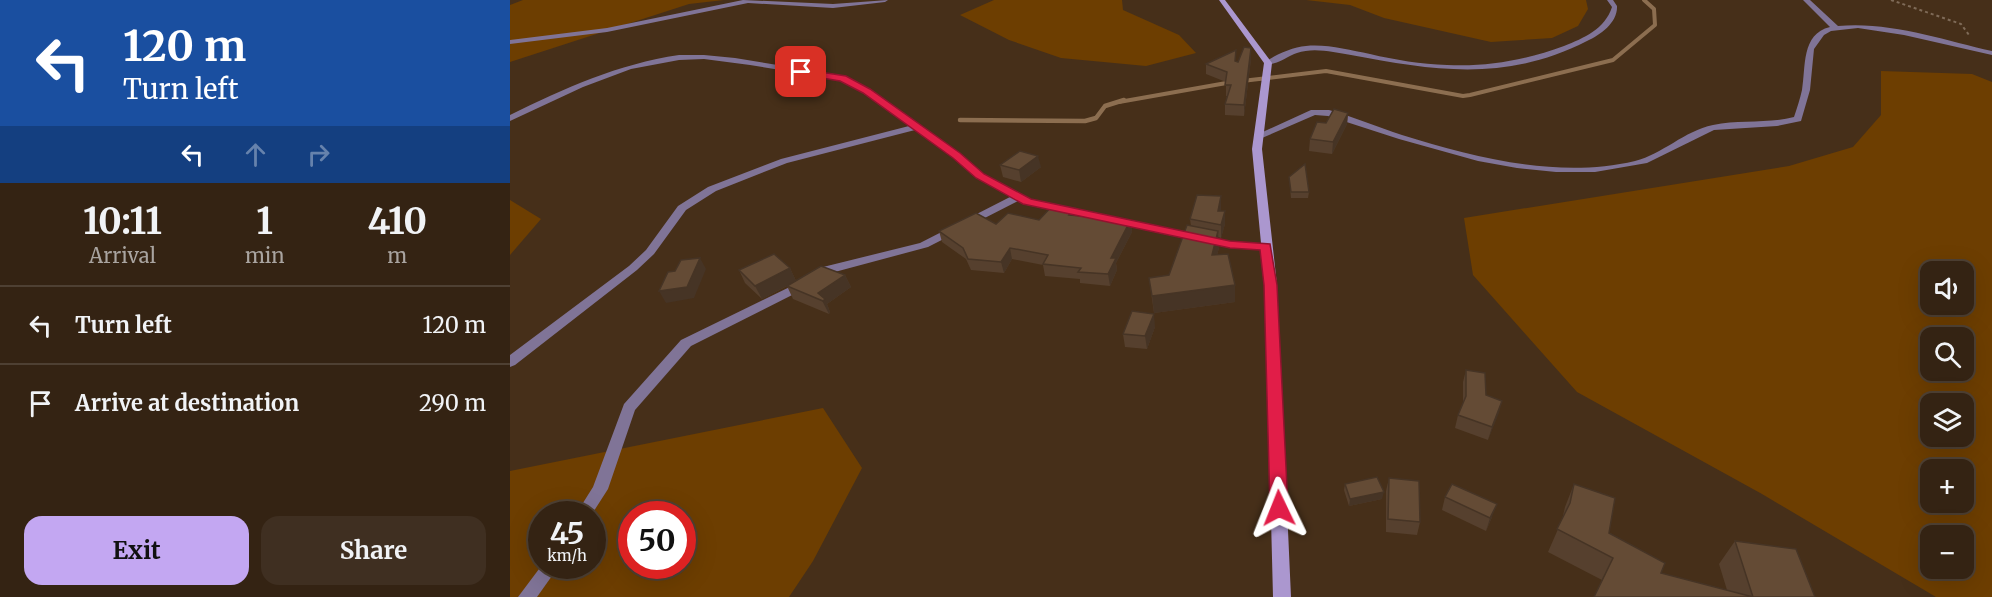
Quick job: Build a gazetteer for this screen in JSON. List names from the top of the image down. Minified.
{"page":{"turn":["120 m","Turn left"],"eta":["10:11","Arrival","1","min","410","m"],"map_buttons":["+","−"],"list":[{"name":"Turn left","value":"120 m"},{"name":"Arrive at destination","value":"290 m"}],"speed":"45 km/h","limit":"50","buttons":["Exit","Share"]}}
